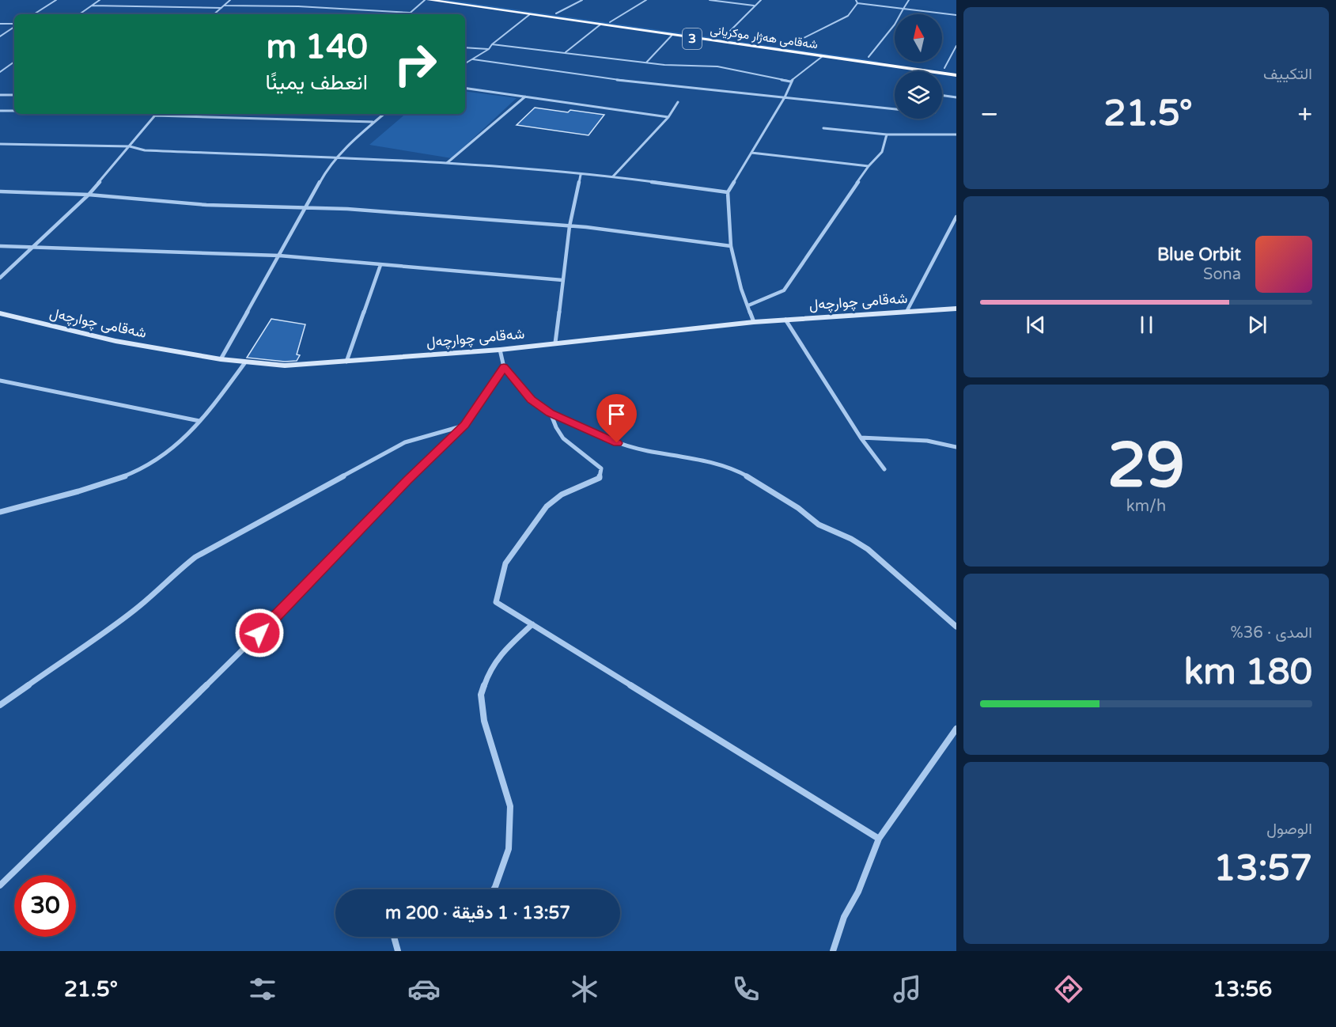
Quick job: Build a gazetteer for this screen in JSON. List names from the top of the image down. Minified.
{"streets":{"highway":["شەقامی ھەژار موکریانی","3"],"main road":["شەقامی چوارچەل"]},"north":"top","page":{"tile":["التكييف",["29","km/h"],["المدى · 36%","180 km"],["الوصول","13:57"]],"turn":["140 m","انعطف يمينًا"],"heat":["−","21.5°","+"],"song":["Blue Orbit","Sona"],"limit":"30","trip":"13:57 · 1 دقيقة · 200 m","tabs":["13:56","21.5°"]}}
